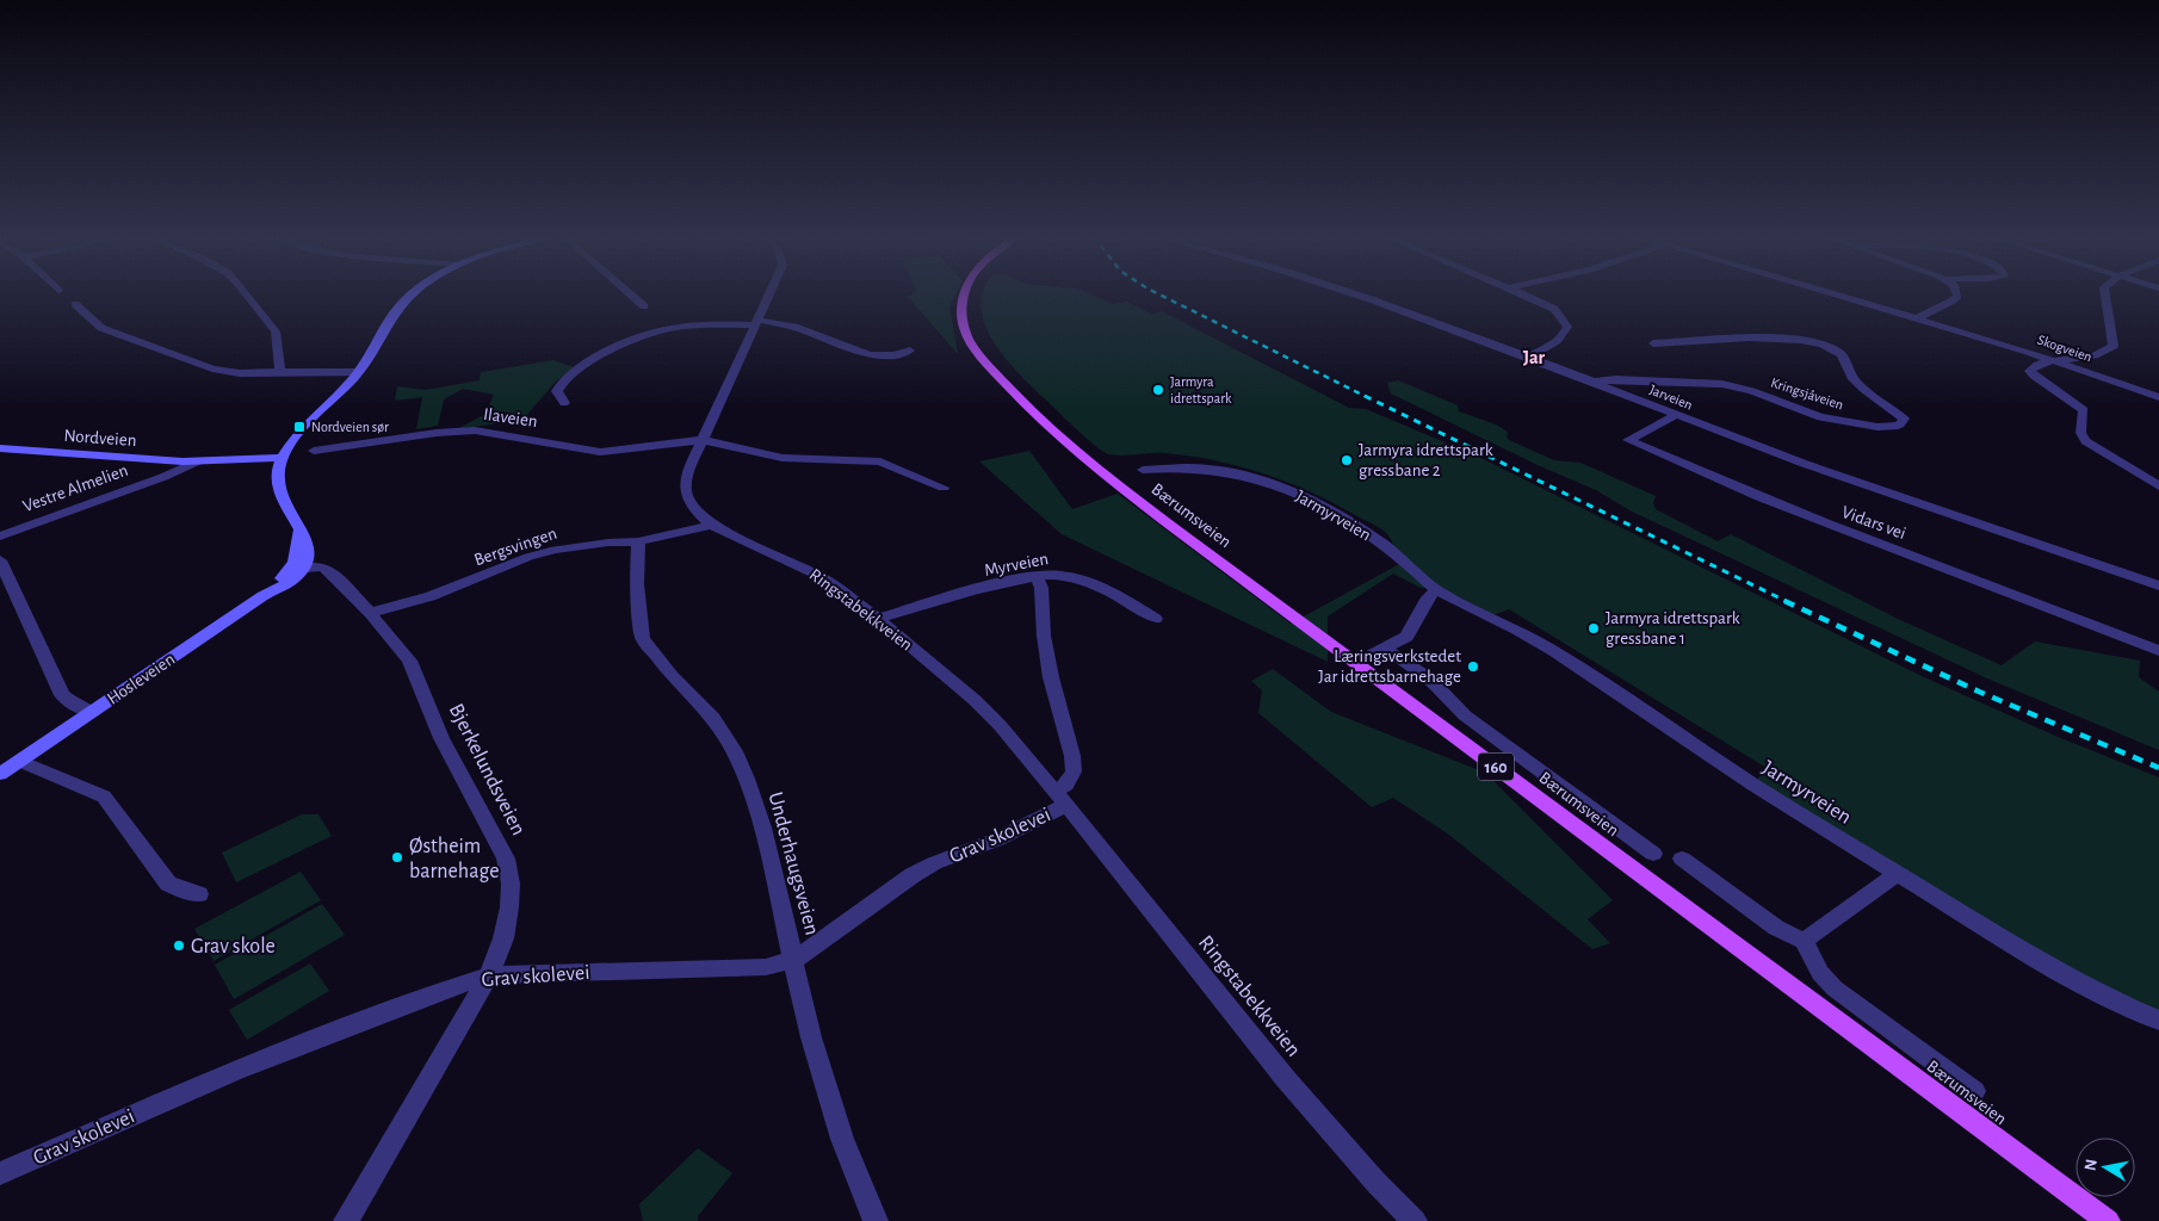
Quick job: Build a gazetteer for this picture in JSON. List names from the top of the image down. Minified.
{"streets":{"main road":["Nordveien","Bærumsveien","Hosleveien","160"],"street":["Skogveien","Kringsjåveien","Jarveien","Ilaveien","Vestre Almelien","Jarmyrveien","Vidars vei","Bergsvingen","Myrveien","Ringstabekkveien","Bjerkelundsveien","Grav skolevei","Underhaugsveien"]},"crossings":[["Kringsjåveien","Jarveien"],["Jarveien","Vidars vei"],["Ilaveien","Ringstabekkveien"],["Nordveien","Vestre Almelien"],["Bergsvingen","Ringstabekkveien"],["Bergsvingen","Bjerkelundsveien"],["Bergsvingen","Underhaugsveien"],["Myrveien","Ringstabekkveien"],["Ringstabekkveien","Grav skolevei"],["Hosleveien","Bjerkelundsveien"],["Bjerkelundsveien","Grav skolevei"],["Grav skolevei","Underhaugsveien"]],"districts":["Jar"],"places":{"other":["Jarmyra idrettspark","Jarmyra idrettspark gressbane 2","Jarmyra idrettspark gressbane 1","Læringsverkstedet Jar idrettsbarnehage","Østheim barnehage","Grav skole"],"transit":["Nordveien sør"]},"north":"left"}
